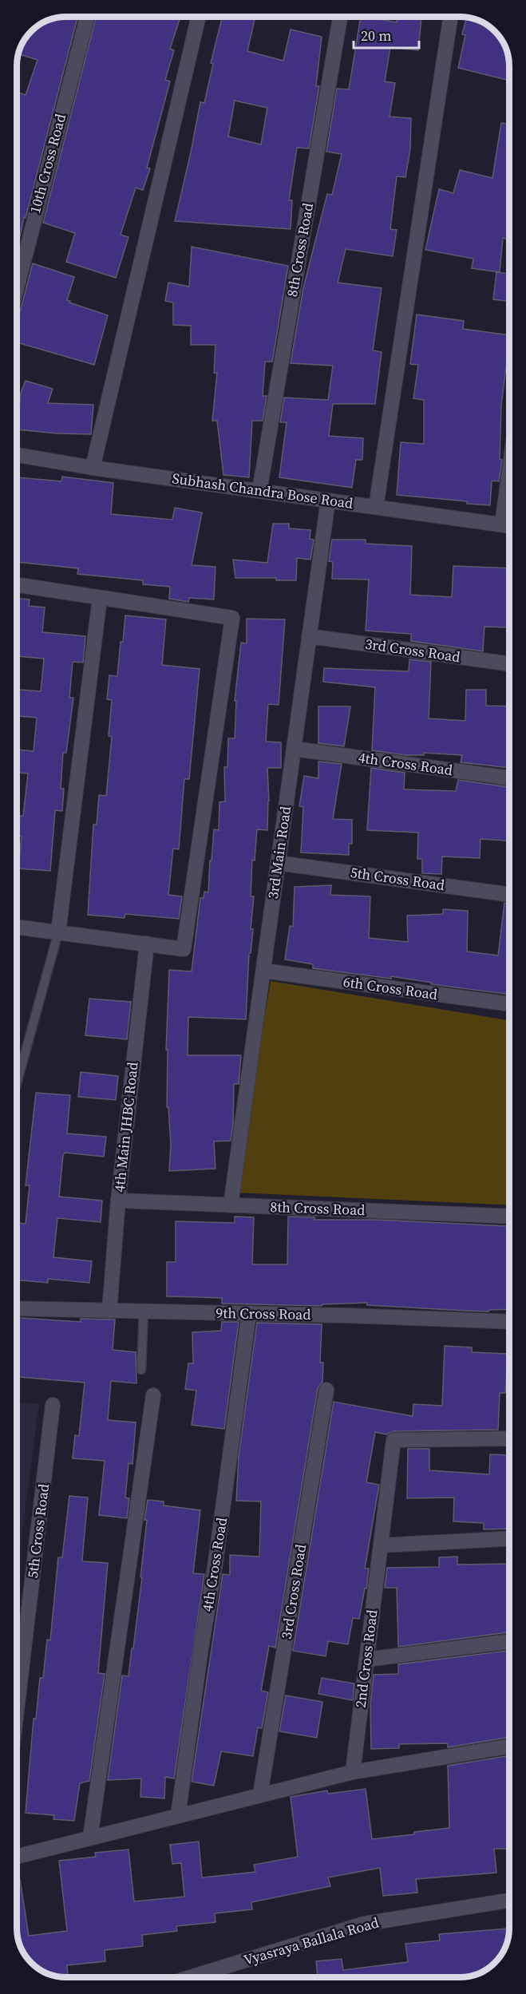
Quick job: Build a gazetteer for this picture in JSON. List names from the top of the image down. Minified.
{"streets":{"street":["10th Cross Road","8th Cross Road","Subhash Chandra Bose Road","3rd Cross Road","4th Cross Road","3rd Main Road","5th Cross Road","6th Cross Road","4th Main JHBC Road","9th Cross Road","2nd Cross Road","Vyasraya Ballala Road"]},"crossings":[["8th Cross Road","Subhash Chandra Bose Road"],["8th Cross Road","3rd Main Road"],["8th Cross Road","4th Main JHBC Road"],["Subhash Chandra Bose Road","3rd Main Road"],["3rd Cross Road","3rd Main Road"],["4th Cross Road","3rd Main Road"],["4th Cross Road","9th Cross Road"],["3rd Main Road","5th Cross Road"],["3rd Main Road","6th Cross Road"],["4th Main JHBC Road","9th Cross Road"]],"scale_bar":"20 m"}
